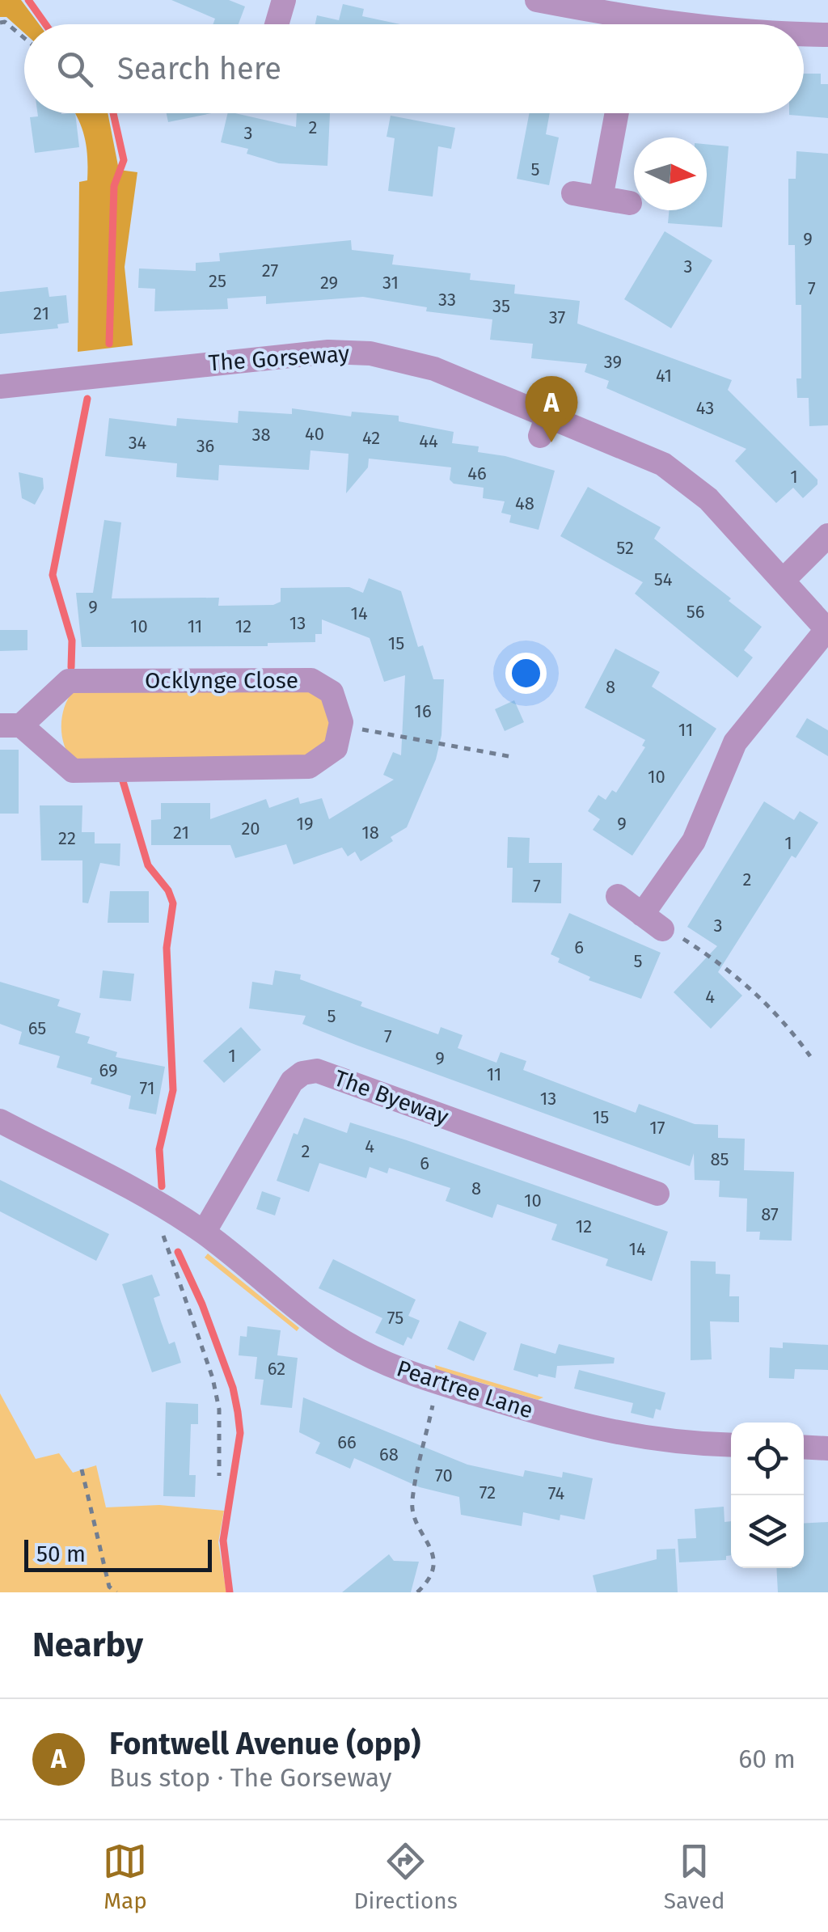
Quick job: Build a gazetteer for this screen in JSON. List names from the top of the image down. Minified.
{"streets":{"street":["The Gorseway","Ocklynge Close","The Byeway","Peartree Lane"]},"crossings":[["The Byeway","Peartree Lane"]],"house_numbers":["2","3","5","9","3","27","25","29","31","7","33","35","21","37","39","41","43","40","38","42","44","34","36","46","1","48","52","54","9","56","14","13","10","11","12","15","8","16","11","10","19","9","20","21","18","22","1","2","7","3","6","5","4","5","65","7","1","9","69","11","71","13","15","17","4","2","85","6","8","10","87","12","14","75","62","66","68","70","72","74"],"scale_bar":"50 m","north":"right","page":{"search":"Search here","pins":"A","scale":"50 m","heading":"Nearby","list":[{"mark":"A","name":"Fontwell Avenue (opp)","note":"Bus stop · The Gorseway","value":"60 m"}],"nav":["Map","Directions","Saved"]}}
